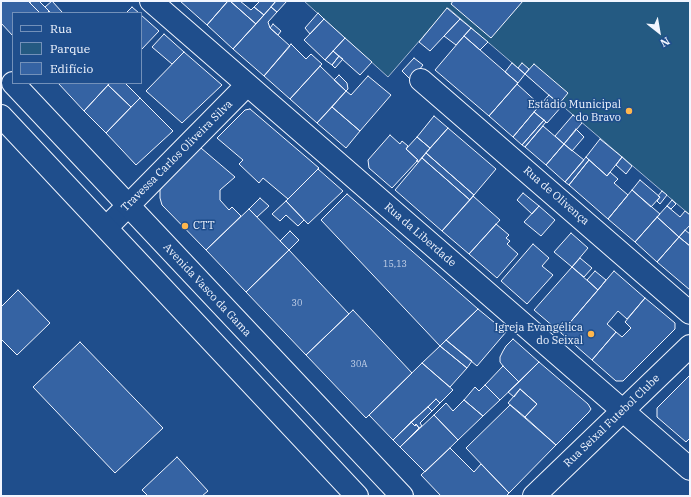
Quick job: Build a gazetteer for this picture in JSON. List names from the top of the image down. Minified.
{"streets":{"street":["Travessa Carlos Oliveira Silva","Rua de Olivença","Rua da Liberdade","Avenida Vasco da Gama","Rua Seixal Futebol Clube"]},"crossings":[["Travessa Carlos Oliveira Silva","Rua da Liberdade"],["Travessa Carlos Oliveira Silva","Avenida Vasco da Gama"],["Rua da Liberdade","Rua Seixal Futebol Clube"]],"places":["Estádio Municipal do Bravo","CTT","Igreja Evangélica do Seixal"],"house_numbers":["15,13","30","30A"],"legend":["Rua","Parque","Edifício"],"north":"bottom right"}
